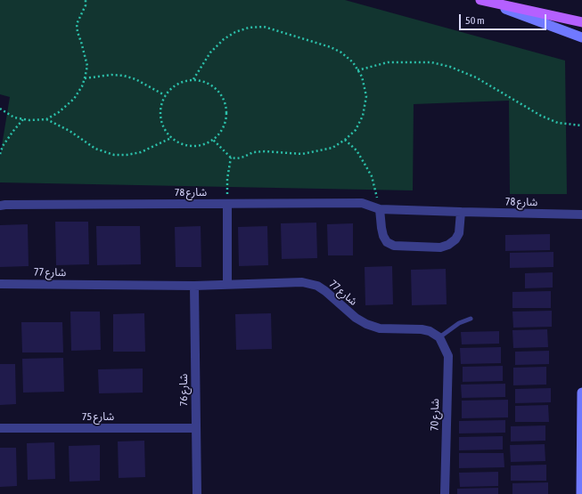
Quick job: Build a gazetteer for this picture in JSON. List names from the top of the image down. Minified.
{"streets":{"street":["شارع 78","شارع 77","شارع 76","شارع 70","شارع 75"]},"crossings":[["شارع 77","شارع 76"],["شارع 77","شارع 70"],["شارع 76","شارع 75"]],"scale_bar":"50 m"}
